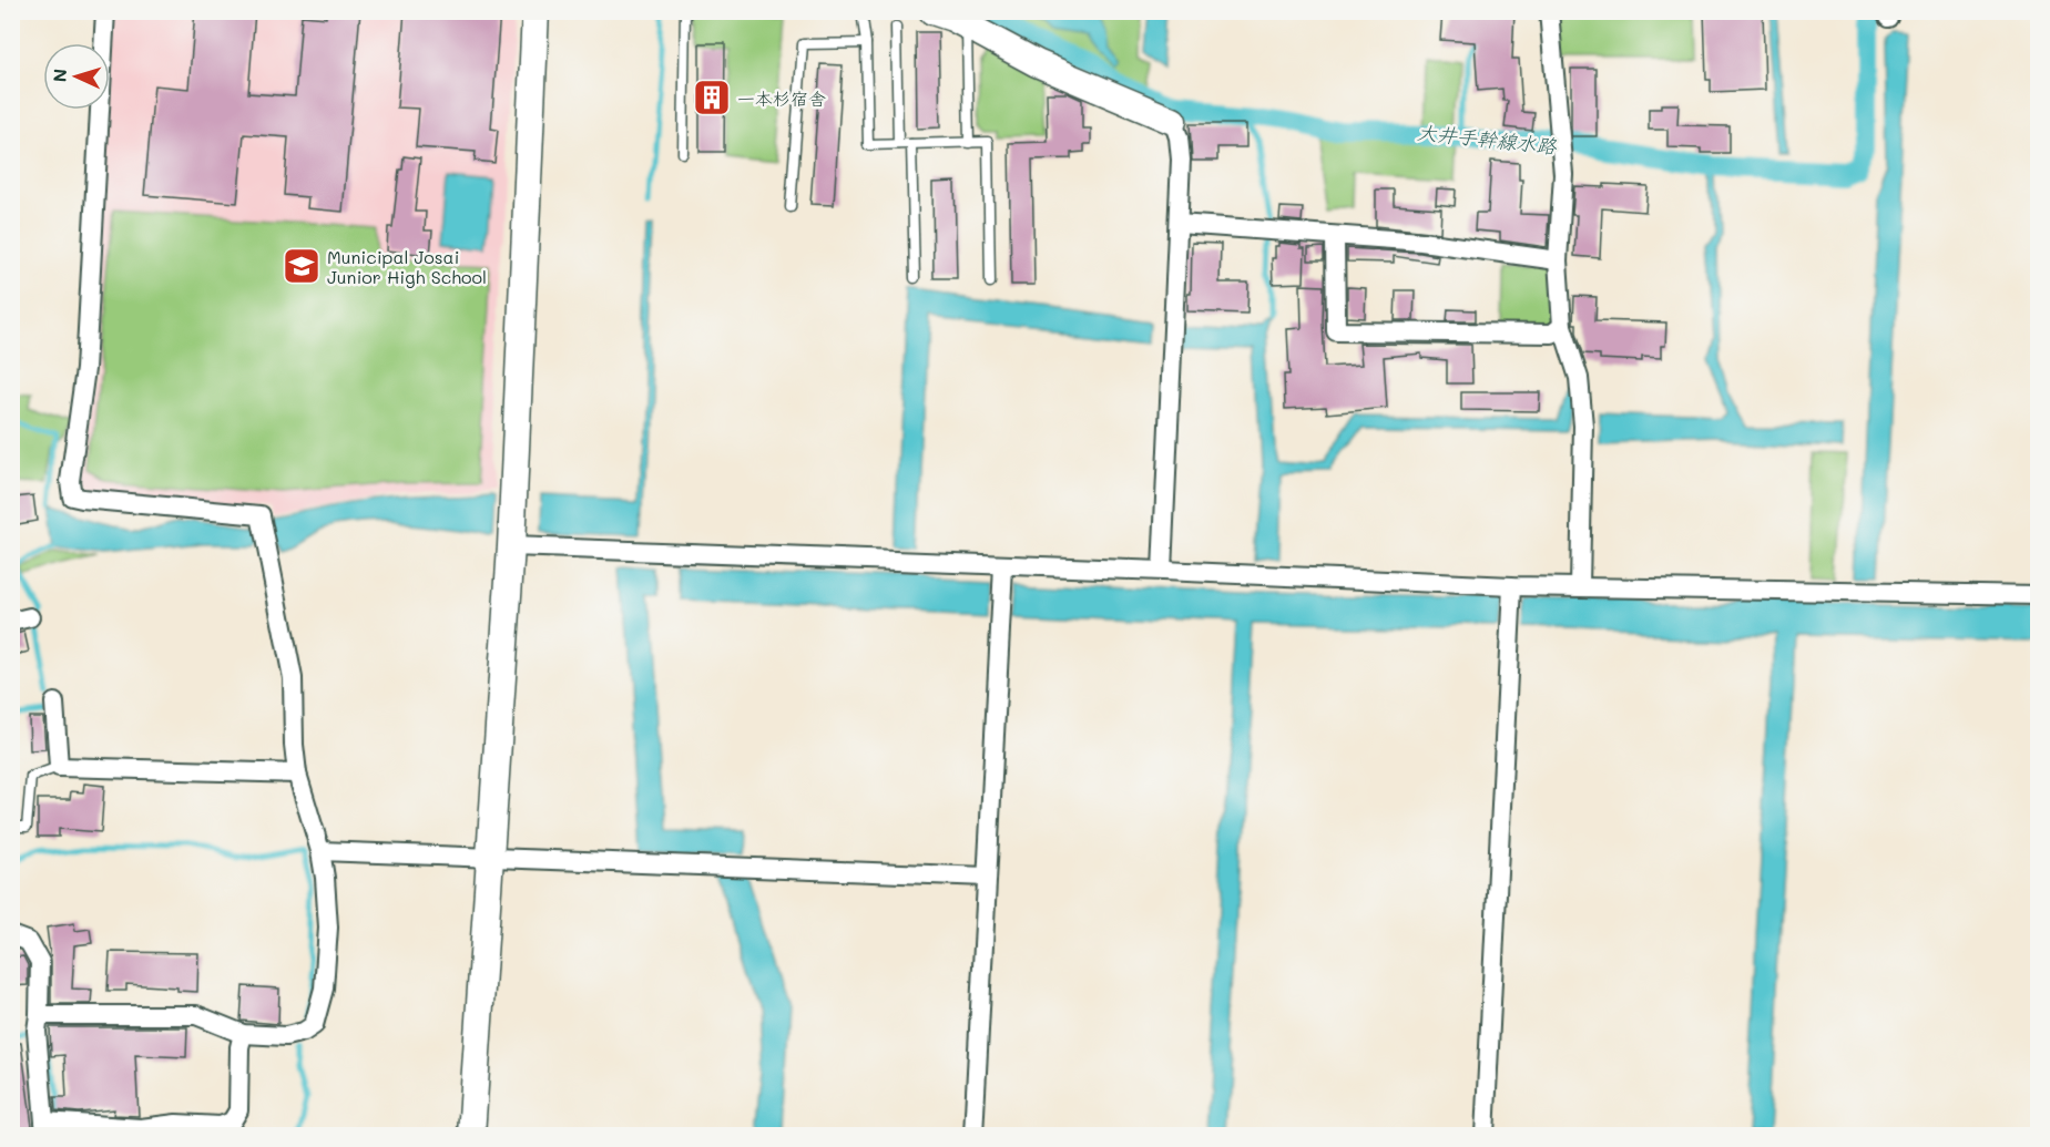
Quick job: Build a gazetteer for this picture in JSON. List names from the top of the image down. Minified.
{"water":["大井手幹線水路"],"places":{"building":["一本杉宿舎"],"school or university":["Municipal Josai Junior High School"]},"north":"left"}
